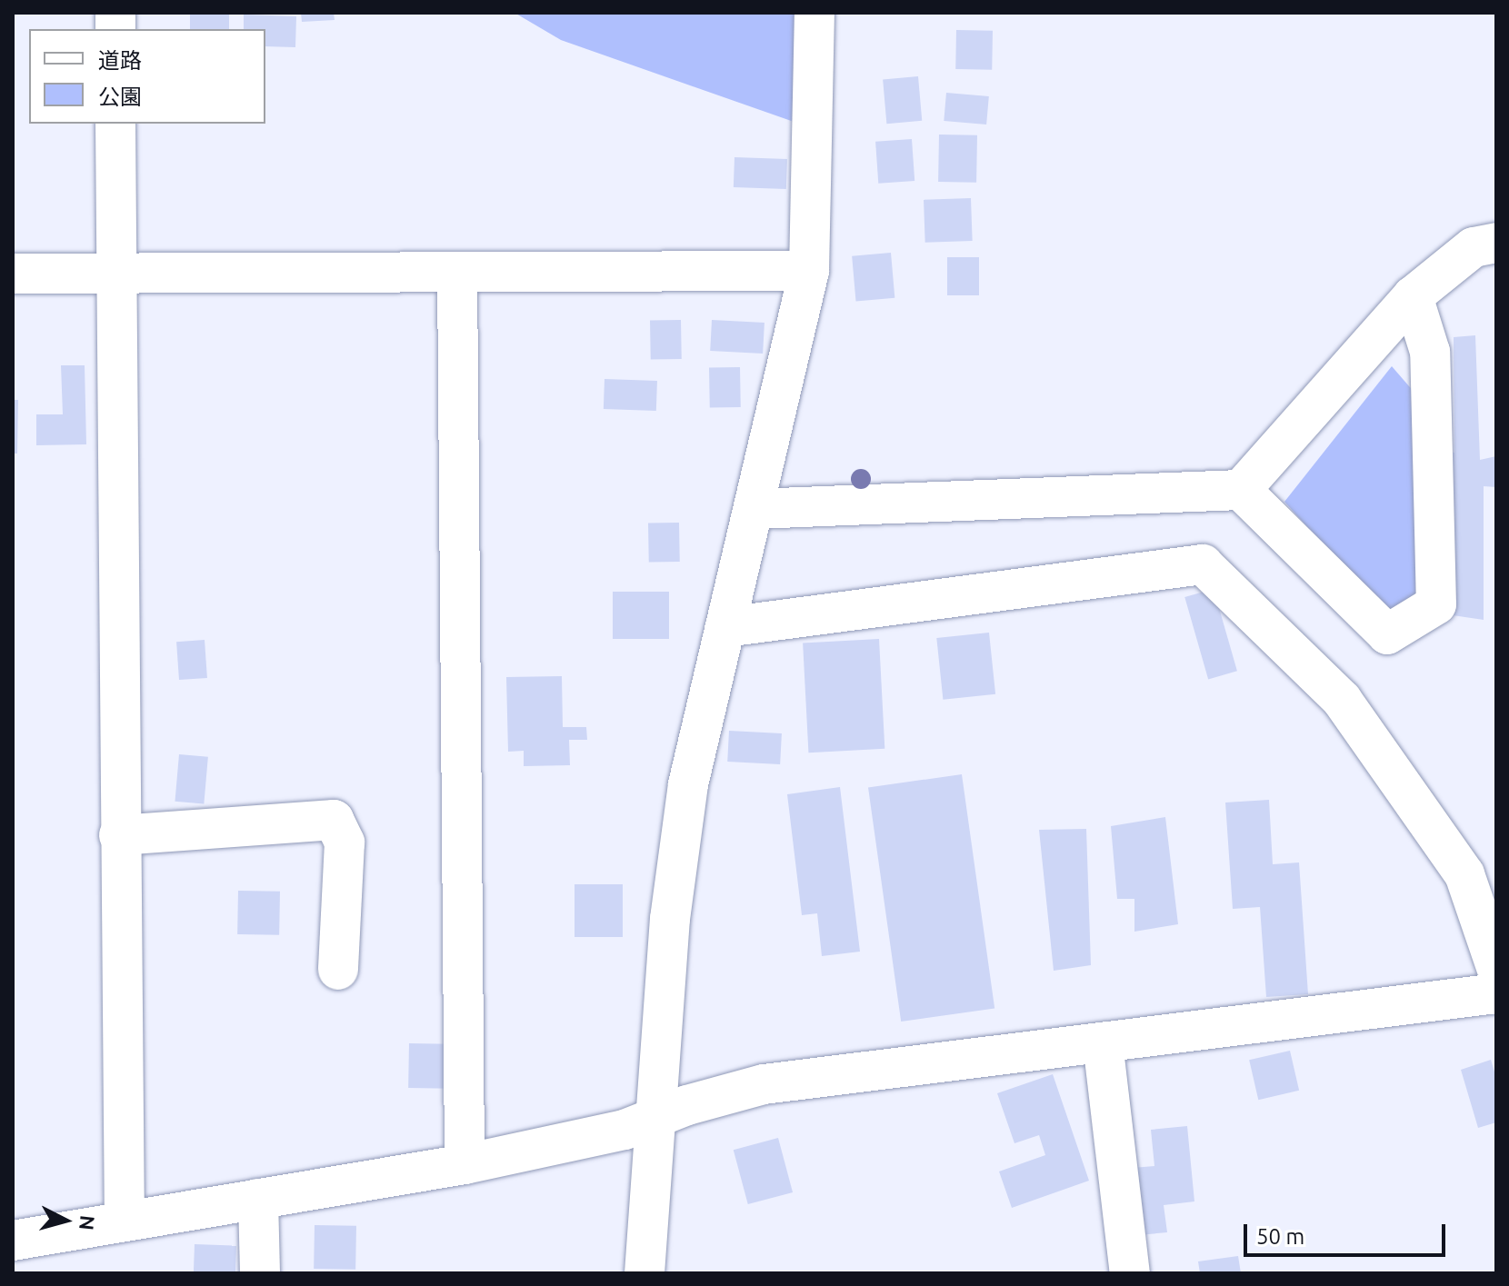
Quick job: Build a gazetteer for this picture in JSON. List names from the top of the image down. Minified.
{"legend":["道路","公園"],"scale_bar":"50 m","north":"right"}
